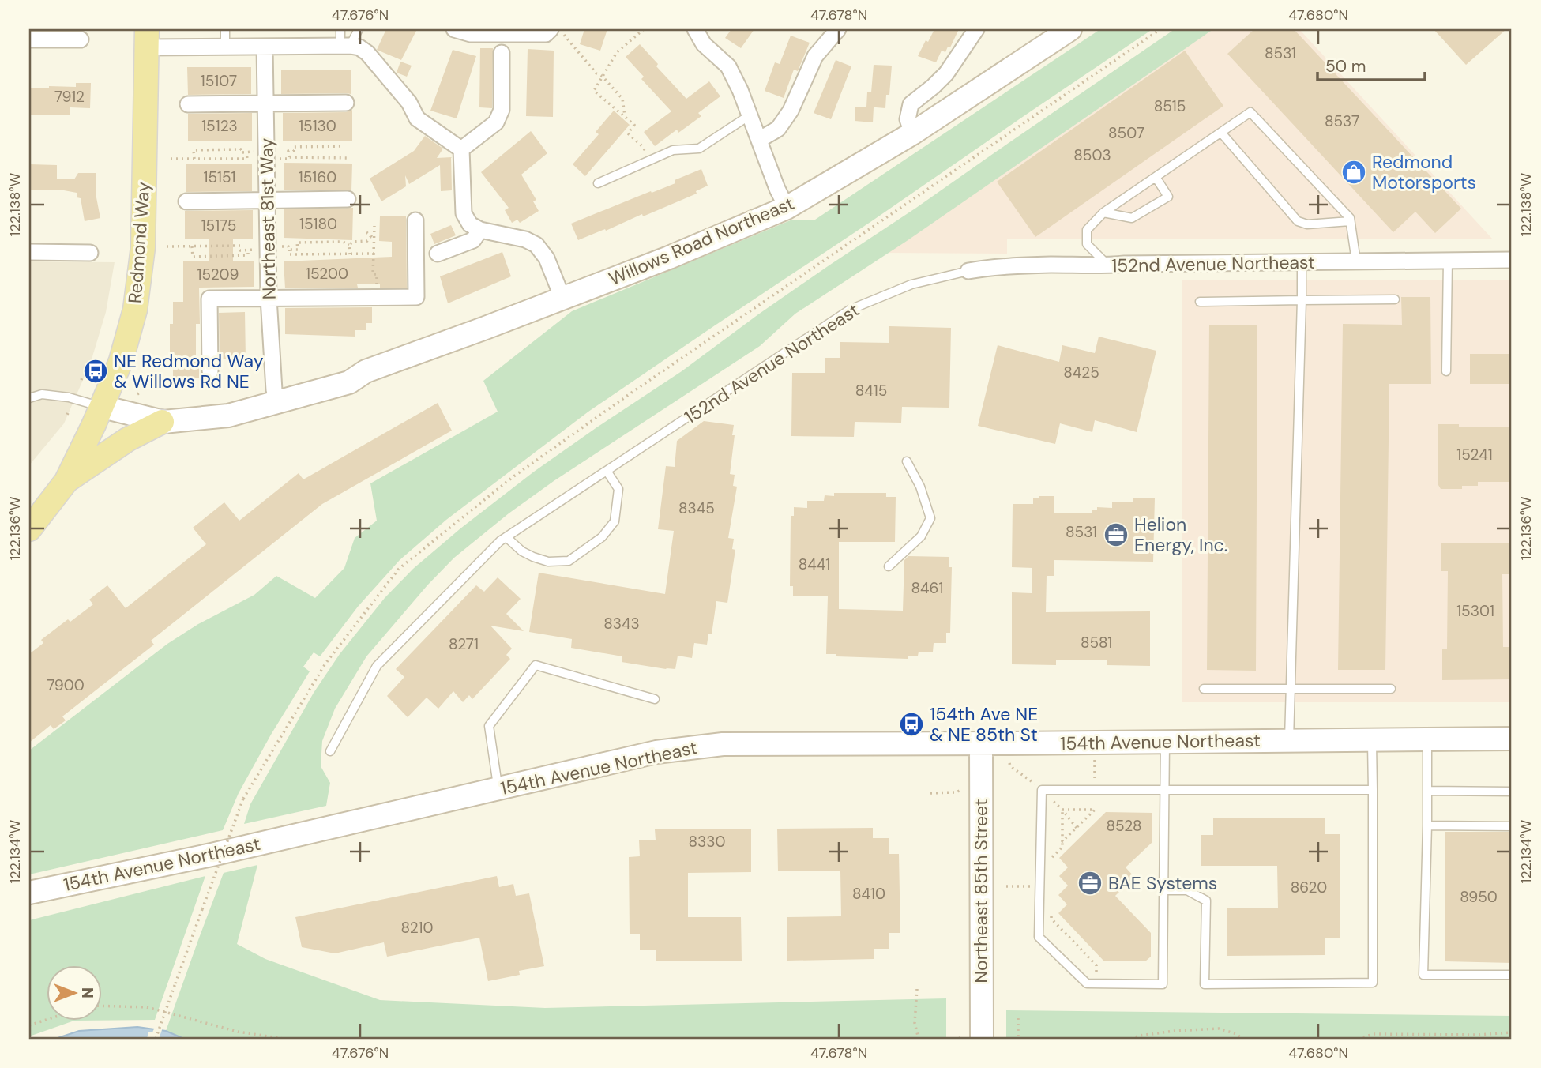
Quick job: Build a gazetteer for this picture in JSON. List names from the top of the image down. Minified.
{"streets":{"main road":["Redmond Way"],"street":["Northeast 81st Way","Willows Road Northeast","152nd Avenue Northeast","154th Avenue Northeast","Northeast 85th Street"]},"crossings":[["Northeast 81st Way","Willows Road Northeast"],["Willows Road Northeast","Redmond Way"],["154th Avenue Northeast","Northeast 85th Street"]],"places":{"shop":["Redmond Motorsports"],"bus stop":["NE Redmond Way & Willows Rd NE","154th Ave NE & NE 85th St"],"office":["Helion Energy, Inc.","BAE Systems"]},"house_numbers":["8531","15107","7912","8515","8537","15123","15130","8507","8503","15151","15160","15180","15175","15200","15209","8425","8415","15241","8345","8531","8441","8461","15301","8343","8581","8271","7900","8528","8330","8620","8410","8950","8210"],"scale_bar":"50 m","north":"right","coordinates":["47.676°N","47.678°N","47.680°N","122.138°W","122.136°W","122.134°W"]}
